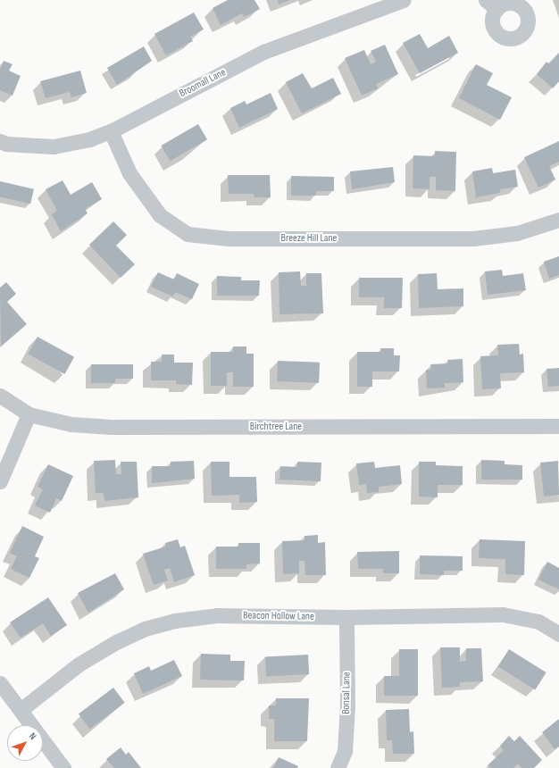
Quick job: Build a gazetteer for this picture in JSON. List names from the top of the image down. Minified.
{"streets":{"street":["Broomall Lane","Breeze Hill Lane","Birchtree Lane","Beacon Hollow Lane","Bonsal Lane"]},"crossings":[["Broomall Lane","Breeze Hill Lane"],["Beacon Hollow Lane","Bonsal Lane"]],"north":"top right"}
